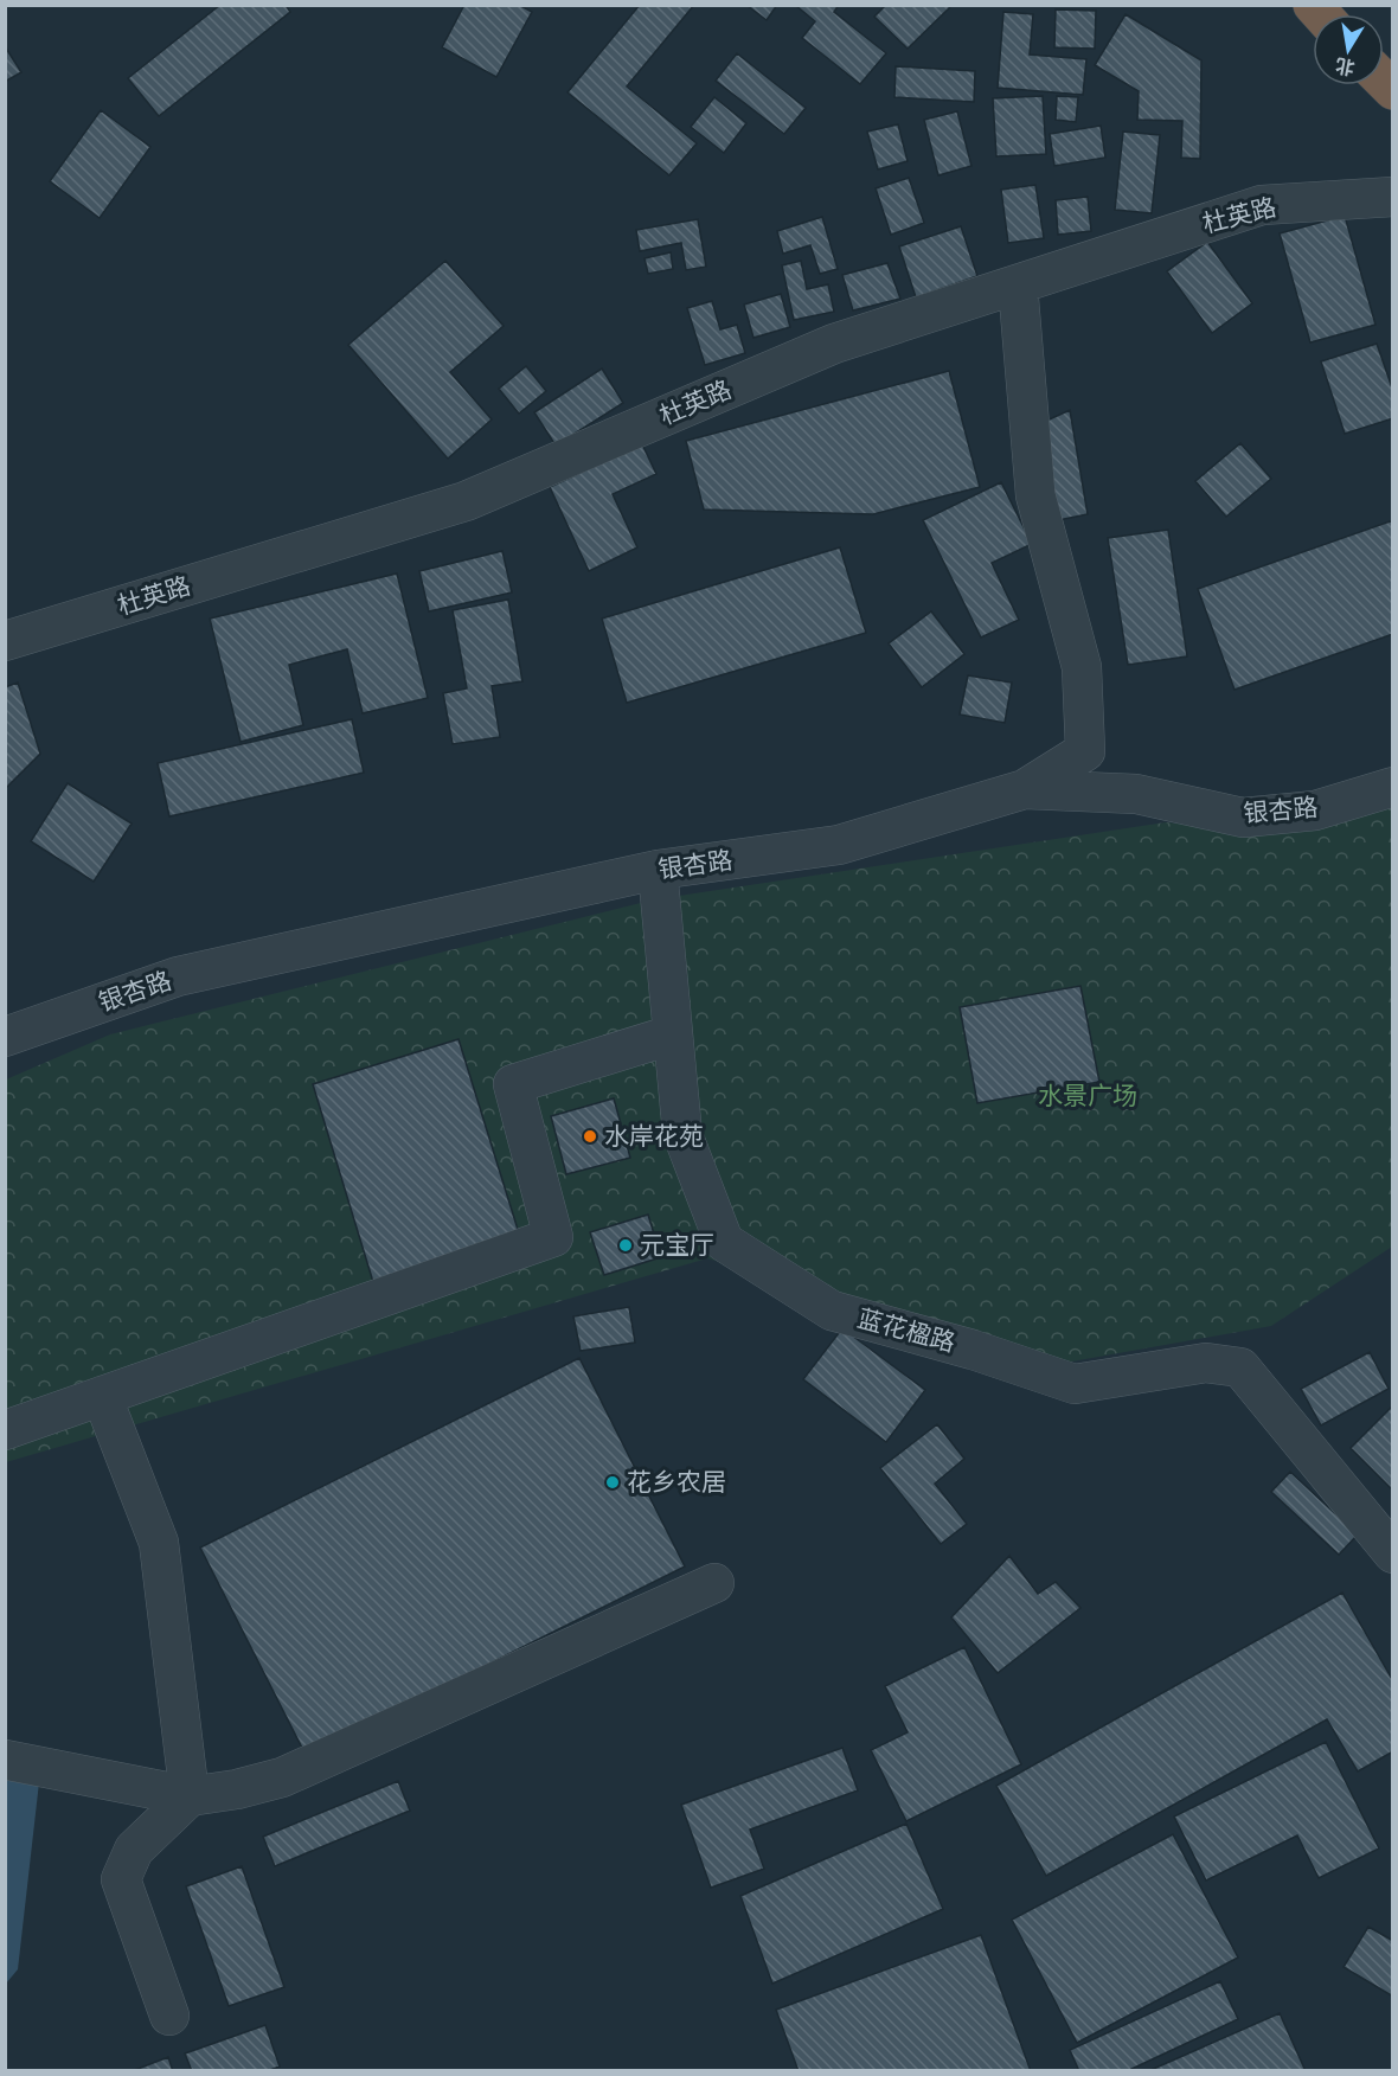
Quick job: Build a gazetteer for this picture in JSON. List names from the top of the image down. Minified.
{"streets":{"street":["杜英路","银杏路","蓝花楹路"]},"crossings":[["银杏路","蓝花楹路"]],"parks":["水景广场"],"places":["水岸花苑","元宝厅","花乡农居"],"north":"bottom"}
